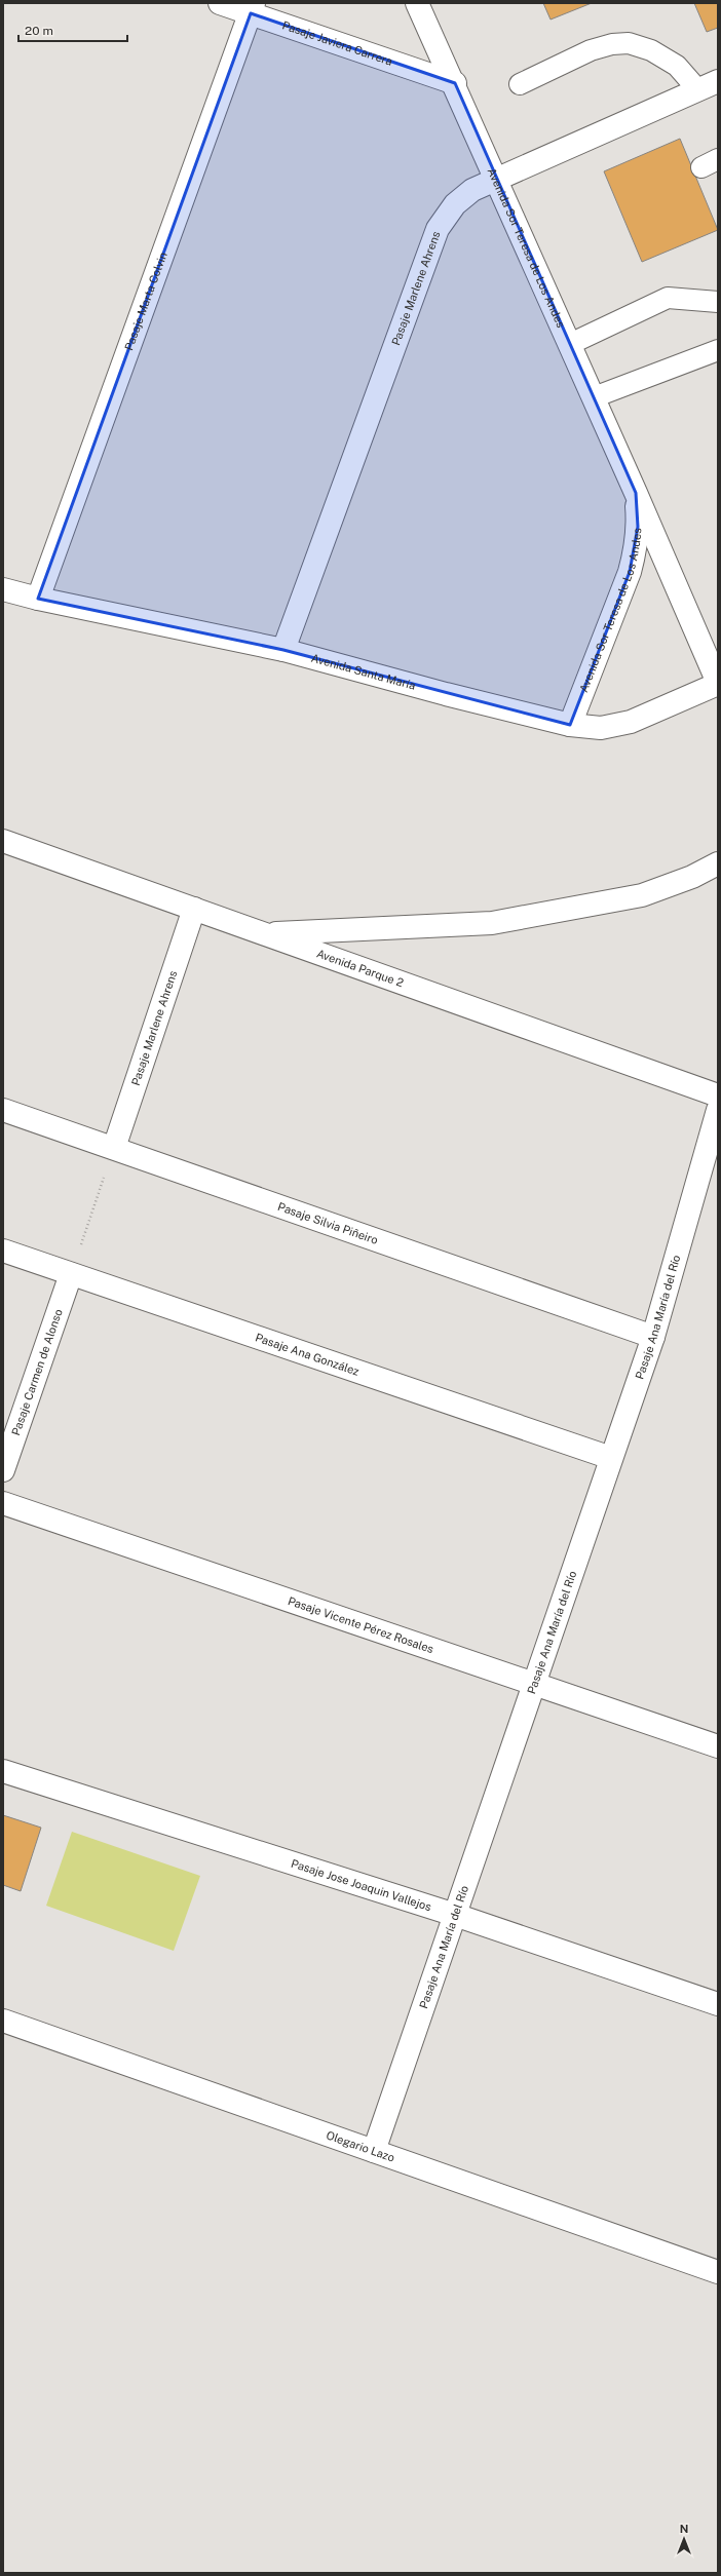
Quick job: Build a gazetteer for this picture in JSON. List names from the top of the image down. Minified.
{"streets":{"street":["Pasaje Javiera Carrera","Avenida Sor Teresa de Los Andes","Pasaje Marlene Ahrens","Pasaje Marta Colvin","Avenida Santa María","Avenida Parque 2","Pasaje Silvia Piñeiro","Pasaje Ana María del Río","Pasaje Ana González","Pasaje Carmen de Alonso","Pasaje Vicente Pérez Rosales","Pasaje Jose Joaquin Vallejos","Olegario Lazo"]},"crossings":[["Pasaje Javiera Carrera","Avenida Sor Teresa de Los Andes"],["Pasaje Javiera Carrera","Pasaje Marta Colvin"],["Avenida Sor Teresa de Los Andes","Pasaje Marlene Ahrens"],["Avenida Sor Teresa de Los Andes","Avenida Santa María"],["Pasaje Marlene Ahrens","Avenida Santa María"],["Pasaje Marlene Ahrens","Avenida Parque 2"],["Pasaje Marlene Ahrens","Pasaje Silvia Piñeiro"],["Pasaje Marta Colvin","Avenida Santa María"],["Pasaje Silvia Piñeiro","Pasaje Ana María del Río"],["Pasaje Ana María del Río","Pasaje Ana González"],["Pasaje Ana María del Río","Pasaje Vicente Pérez Rosales"],["Pasaje Ana María del Río","Pasaje Jose Joaquin Vallejos"],["Pasaje Ana María del Río","Olegario Lazo"],["Pasaje Ana González","Pasaje Carmen de Alonso"]],"scale_bar":"20 m","north":"top"}
